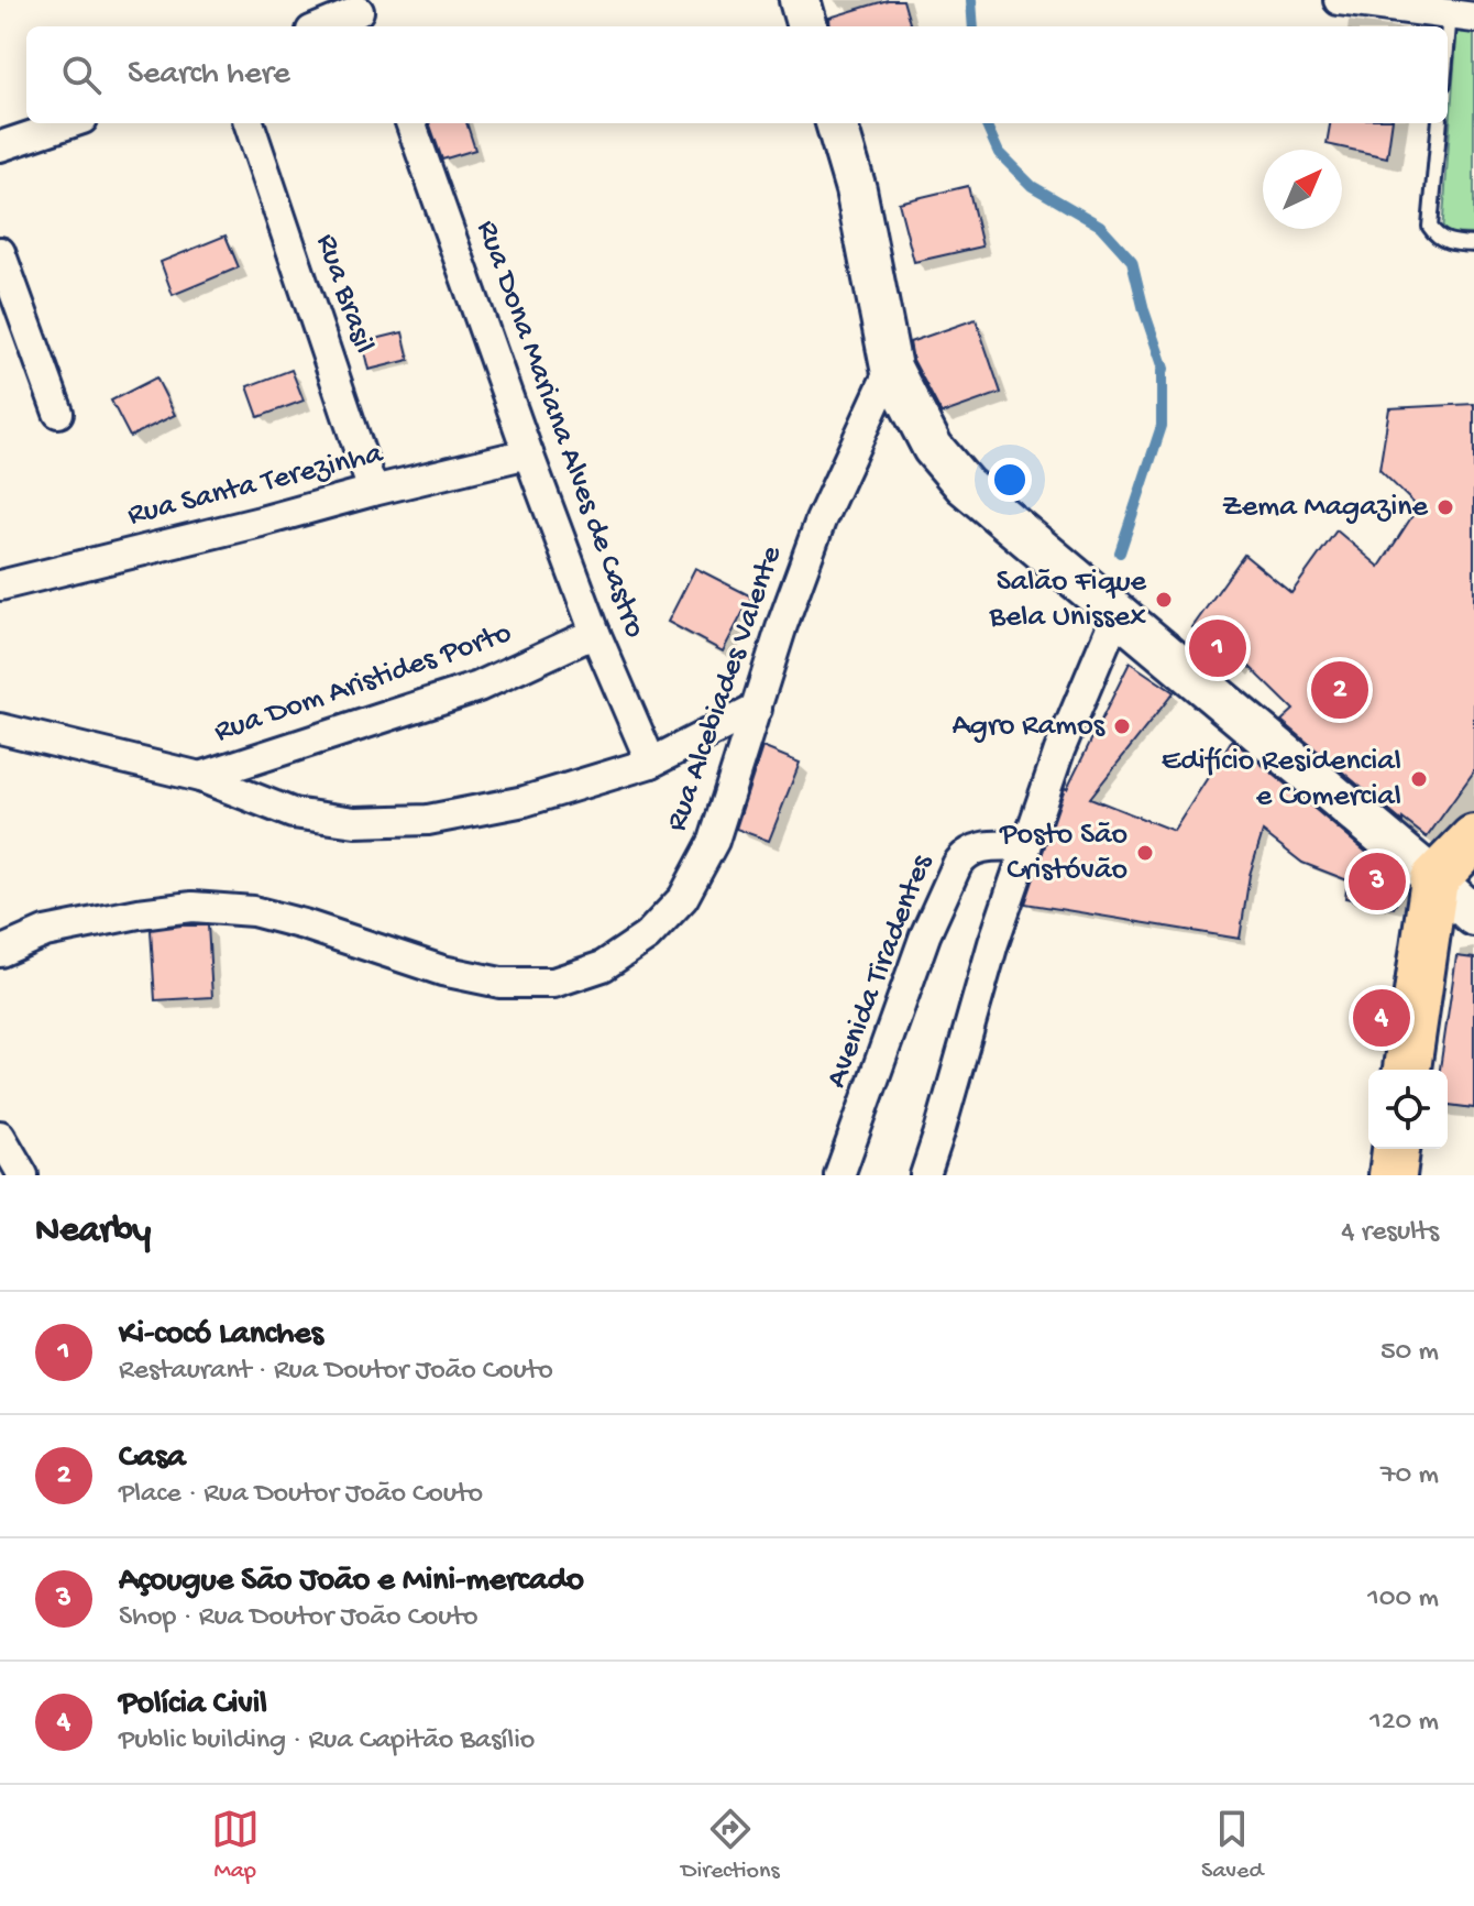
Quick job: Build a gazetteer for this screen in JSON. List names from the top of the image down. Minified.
{"streets":{"street":["Rua Brasil","Rua Dona Mariana Alves de Castro","Rua Santa Terezinha","Rua Dom Aristides Porto","Rua Alcebiades Valente","Avenida Tiradentes"]},"crossings":[["Rua Brasil","Rua Santa Terezinha"],["Rua Dona Mariana Alves de Castro","Rua Santa Terezinha"],["Rua Dona Mariana Alves de Castro","Rua Dom Aristides Porto"]],"places":["Zema Magazine","Salão Fique Bela Unissex","Agro Ramos","Edifício Residencial e Comercial","Posto São Cristóvão"],"north":"top right","page":{"search":"Search here","pins":["1","2","3","4"],"heading":["Nearby","4 results"],"list":[{"mark":"1","name":"Ki-cocó Lanches","note":"Restaurant · Rua Doutor João Couto","value":"50 m"},{"mark":"2","name":"Casa","note":"Place · Rua Doutor João Couto","value":"70 m"},{"mark":"3","name":"Açougue São João e Mini-mercado","note":"Shop · Rua Doutor João Couto","value":"100 m"},{"mark":"4","name":"Polícia Civil","note":"Public building · Rua Capitão Basílio","value":"120 m"}],"nav":["Map","Directions","Saved"]}}
